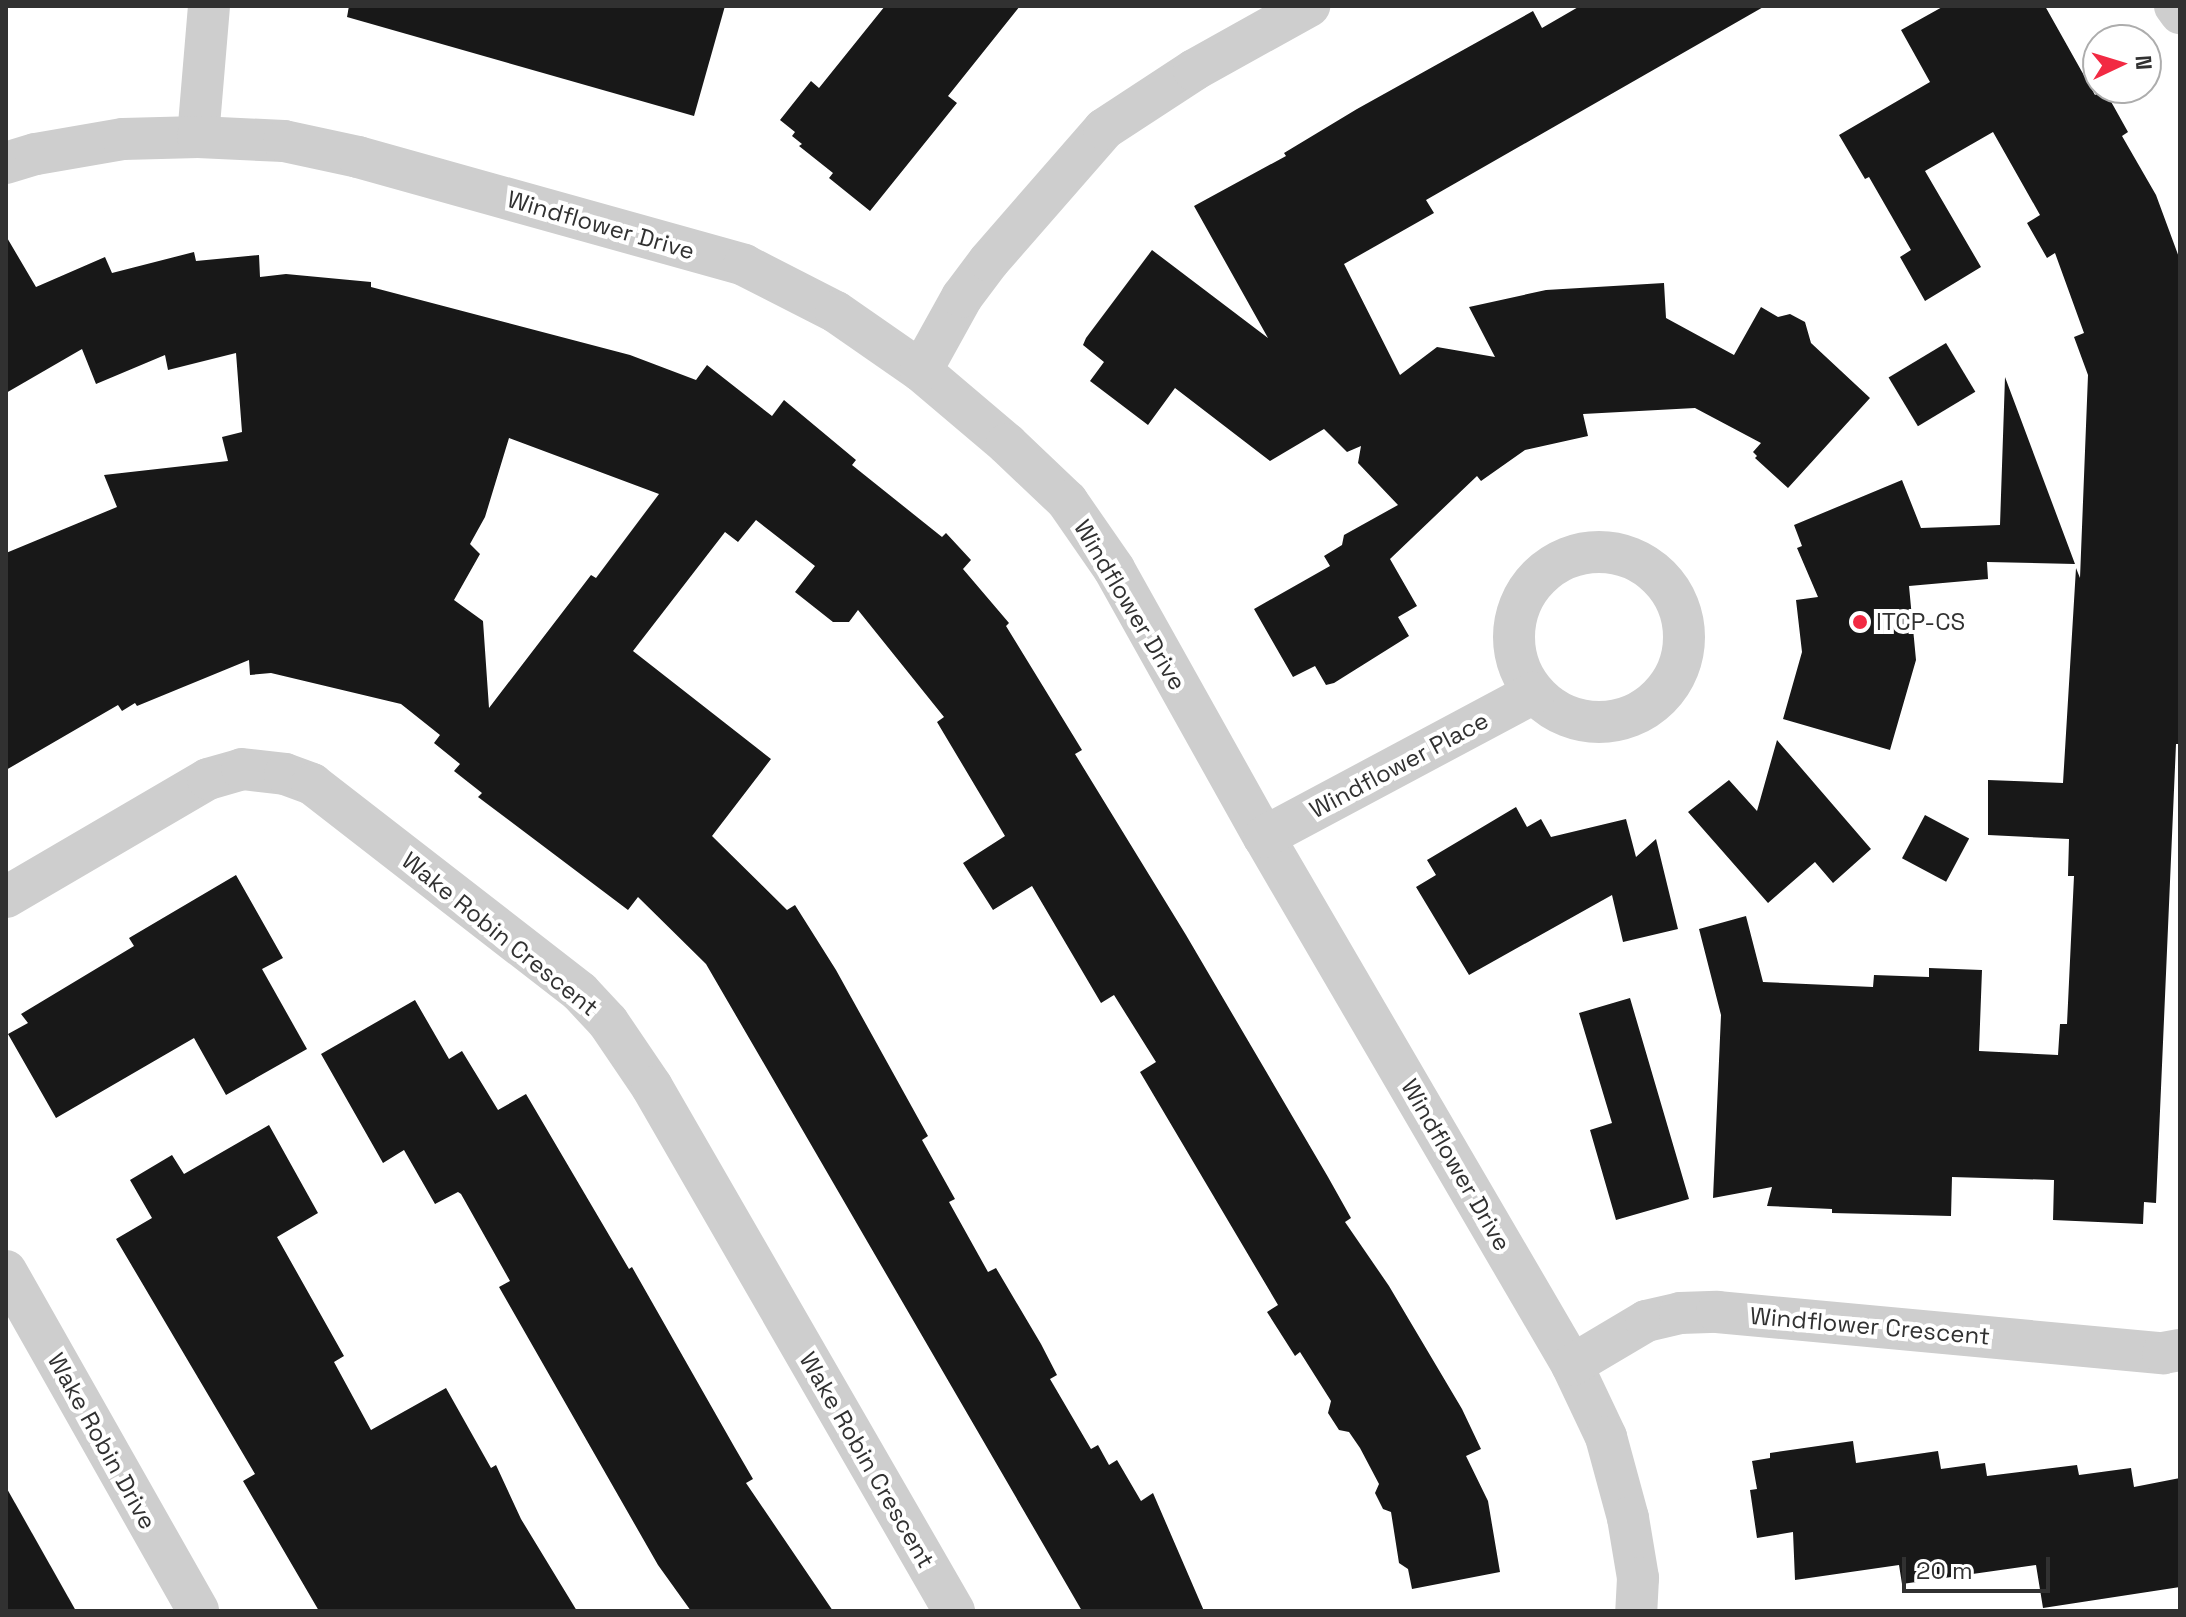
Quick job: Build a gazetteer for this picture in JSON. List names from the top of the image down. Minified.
{"streets":{"street":["Windflower Drive","Windflower Place","Wake Robin Crescent","Windflower Crescent","Wake Robin Drive"]},"crossings":[["Windflower Drive","Windflower Place"],["Windflower Drive","Windflower Crescent"]],"places":["ITCP-CS"],"scale_bar":"20 m","north":"right"}
